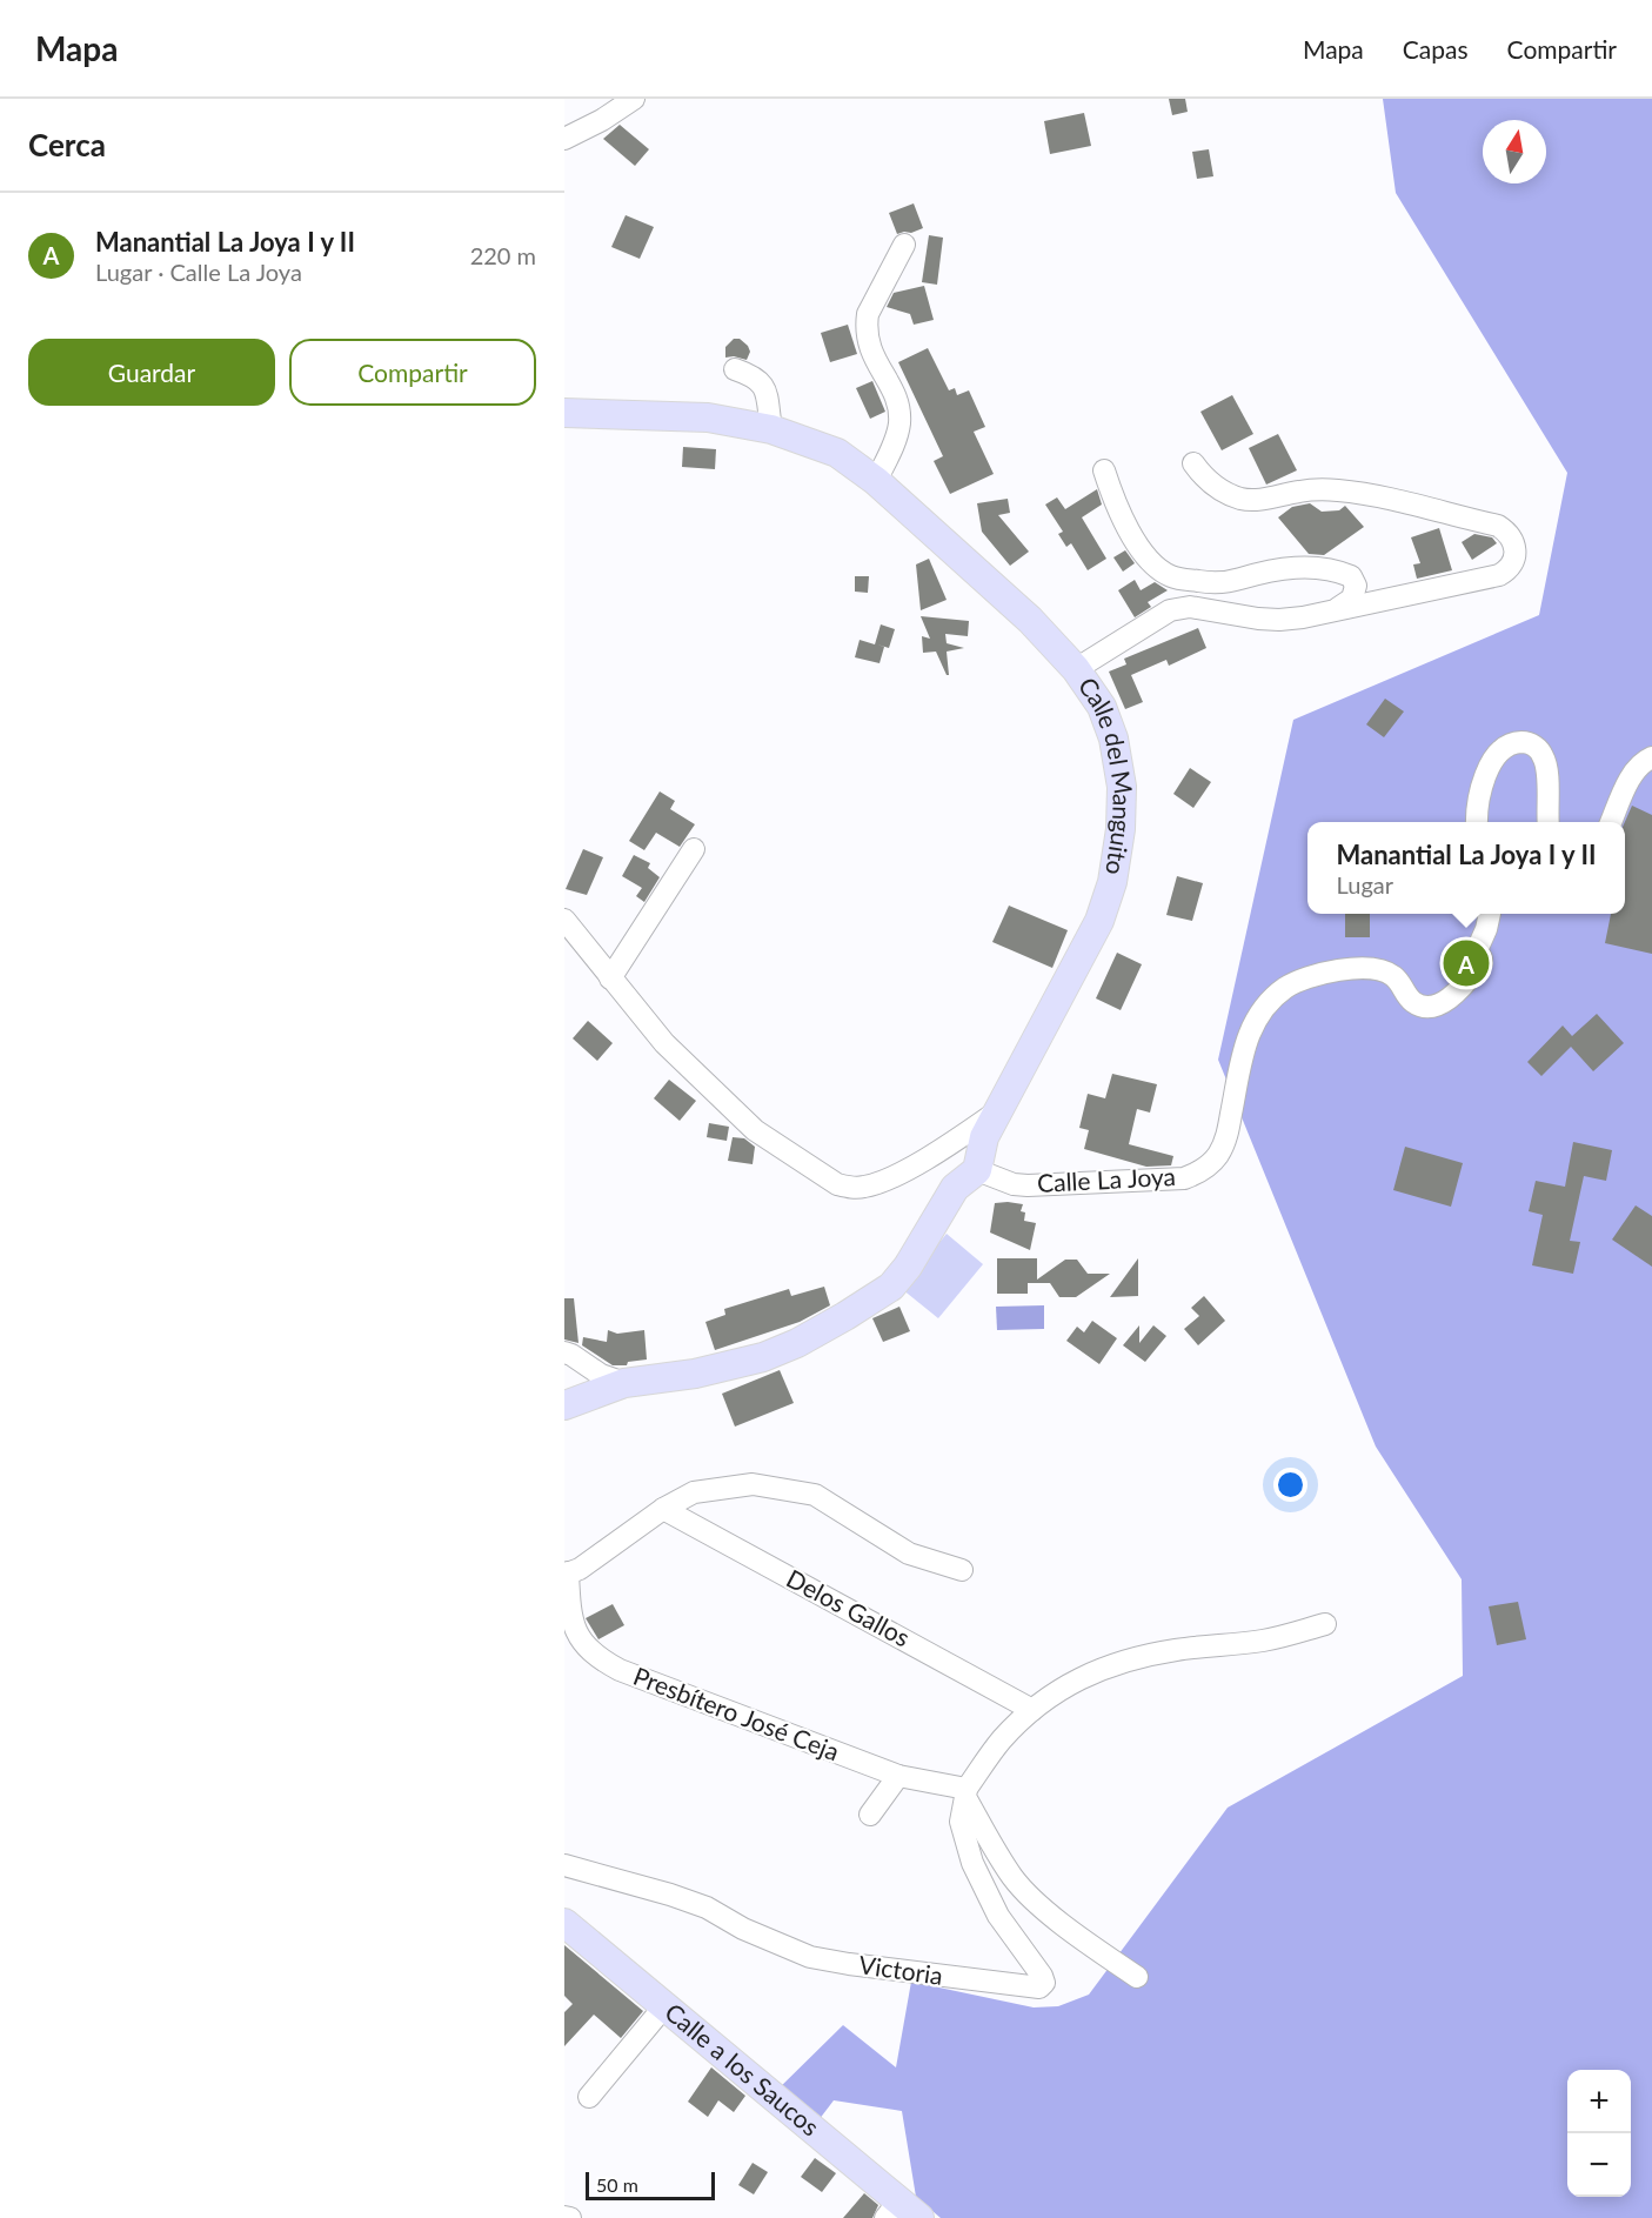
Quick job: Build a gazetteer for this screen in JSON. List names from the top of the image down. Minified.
{"streets":{"main road":["Calle del Manguito","Calle a los Saucos"],"street":["Calle La Joya","Delos Gallos","Presbítero José Ceja","Victoria"]},"crossings":[["Calle del Manguito","Calle La Joya"],["Presbítero José Ceja","Victoria"]],"scale_bar":"50 m","north":"top","page":{"header":"Mapa","nav":["Mapa","Capas","Compartir"],"heading":"Cerca","list":[{"mark":"A","name":"Manantial La Joya I y II","note":"Lugar · Calle La Joya","value":"220 m"}],"buttons":["Guardar","Compartir"],"popup":["Manantial La Joya I y II","Lugar"],"pins":"A","map_buttons":["+","−"],"scale":"50 m"}}
